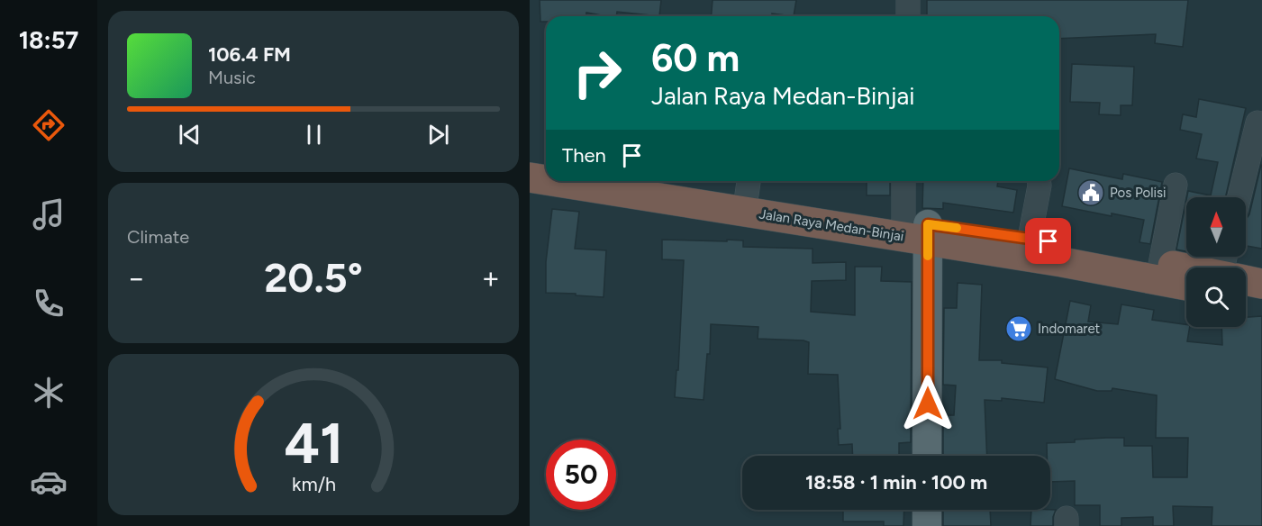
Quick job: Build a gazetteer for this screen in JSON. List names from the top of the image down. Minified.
{"streets":{"highway":["Jalan Raya Medan-Binjai"]},"places":{"public building":["Pos Polisi"],"supermarket":["Indomaret"]},"north":"top","page":{"tabs":"18:57","turn":["60 m","Jalan Raya Medan-Binjai"],"song":["106.4 FM","Music"],"then":"Then","tile":"Climate","heat":["−","20.5°","+"],"limit":"50","trip":"18:58 · 1 min · 100 m","gauge":["41","km/h"]}}
